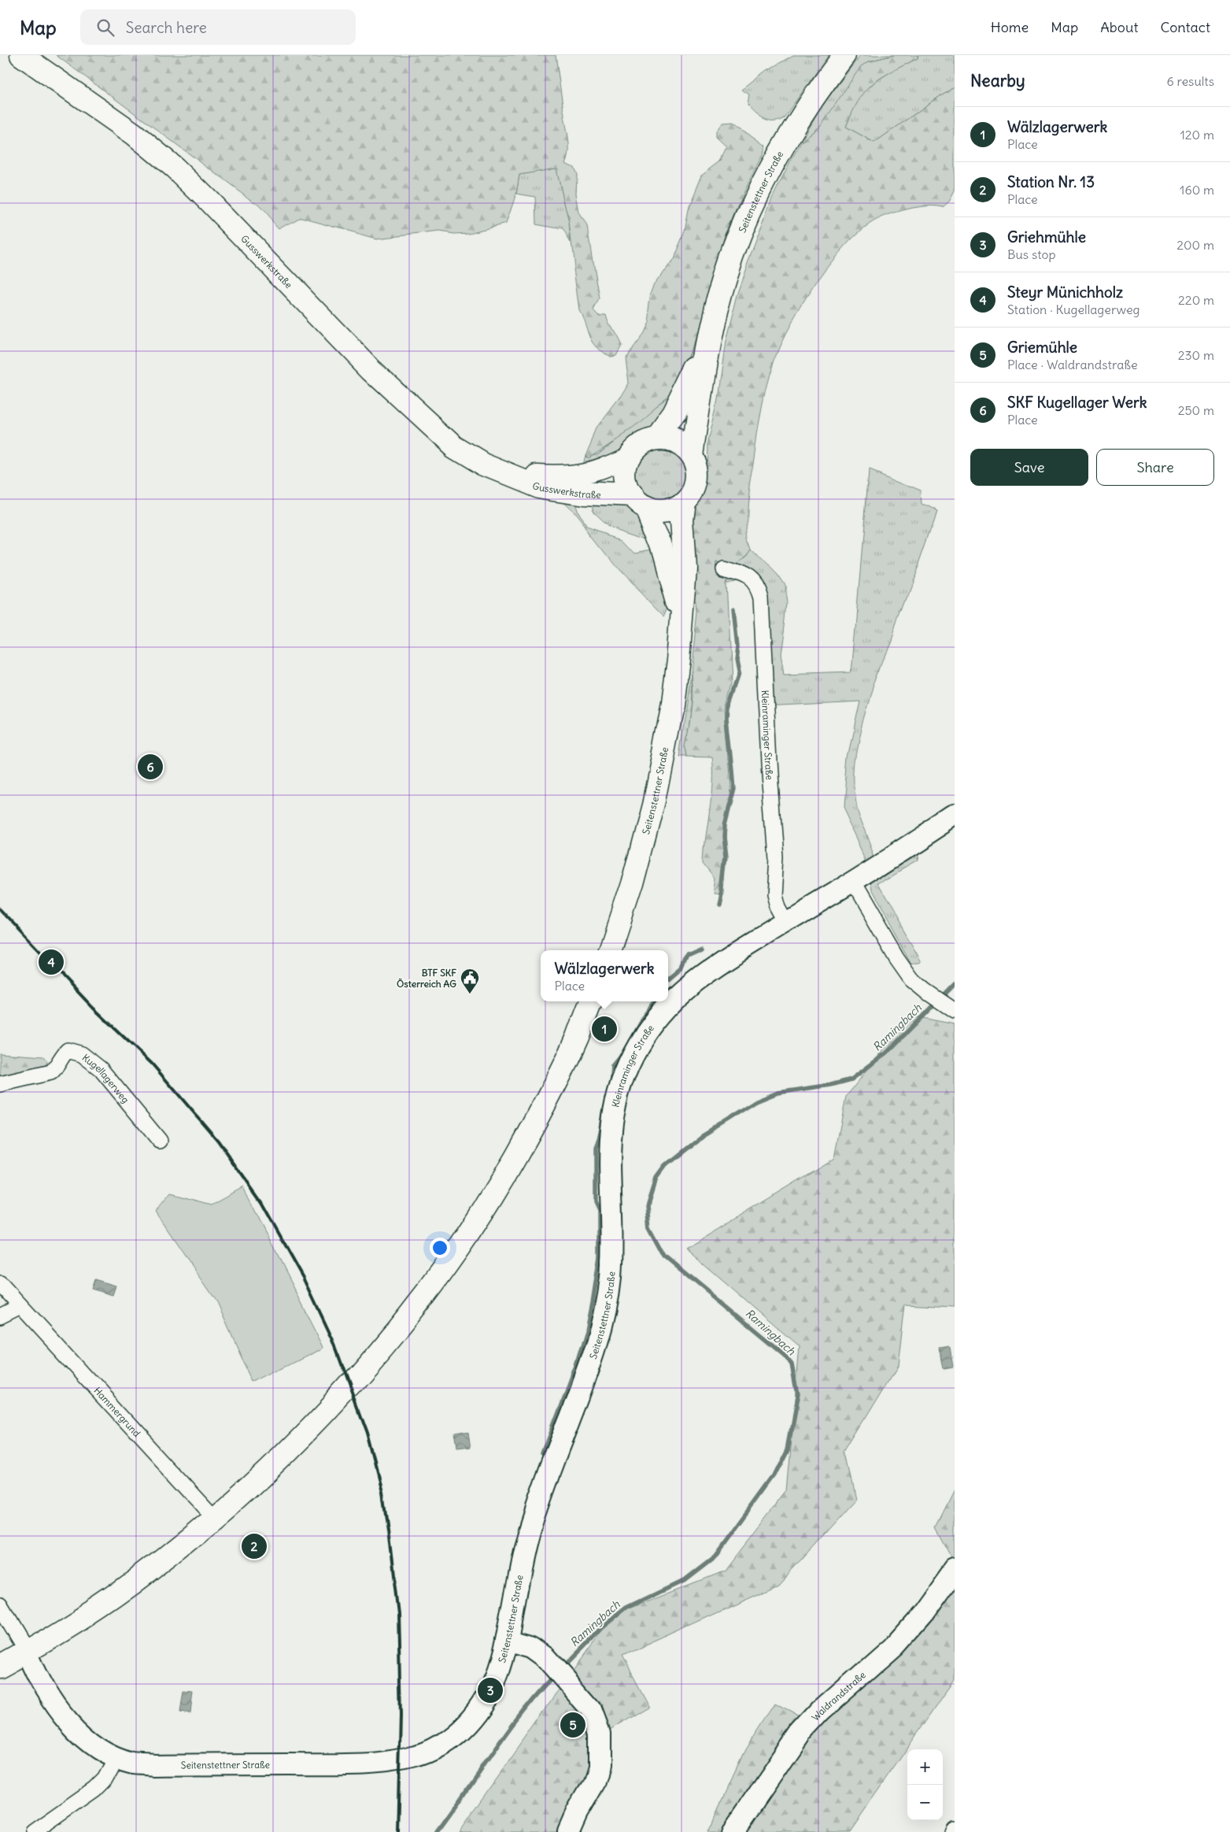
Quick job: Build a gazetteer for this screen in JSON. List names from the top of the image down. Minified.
{"streets":{"main road":["Seitenstettner Straße","Gusswerkstraße","Kleinraminger Straße","Waldrandstraße"],"street":["Kugellagerweg","Hammergrund"]},"crossings":[["Seitenstettner Straße","Gusswerkstraße"],["Seitenstettner Straße","Kleinraminger Straße"]],"water":["Ramingbach"],"places":{"public building":["BTF SKF Österreich AG"]},"page":{"header":"Map","search":"Search here","nav":["Home","Map","About","Contact"],"heading":["Nearby","6 results"],"list":[{"mark":"1","name":"Wälzlagerwerk","note":"Place","value":"120 m"},{"mark":"2","name":"Station Nr. 13","note":"Place","value":"160 m"},{"mark":"3","name":"Griehmühle","note":"Bus stop","value":"200 m"},{"mark":"4","name":"Steyr Münichholz","note":"Station · Kugellagerweg","value":"220 m"},{"mark":"5","name":"Griemühle","note":"Place · Waldrandstraße","value":"230 m"},{"mark":"6","name":"SKF Kugellager Werk","note":"Place","value":"250 m"}],"buttons":["Save","Share"],"pins":["6","4","1","2","3","5"],"popup":["Wälzlagerwerk","Place"],"map_buttons":["+","−"]}}
